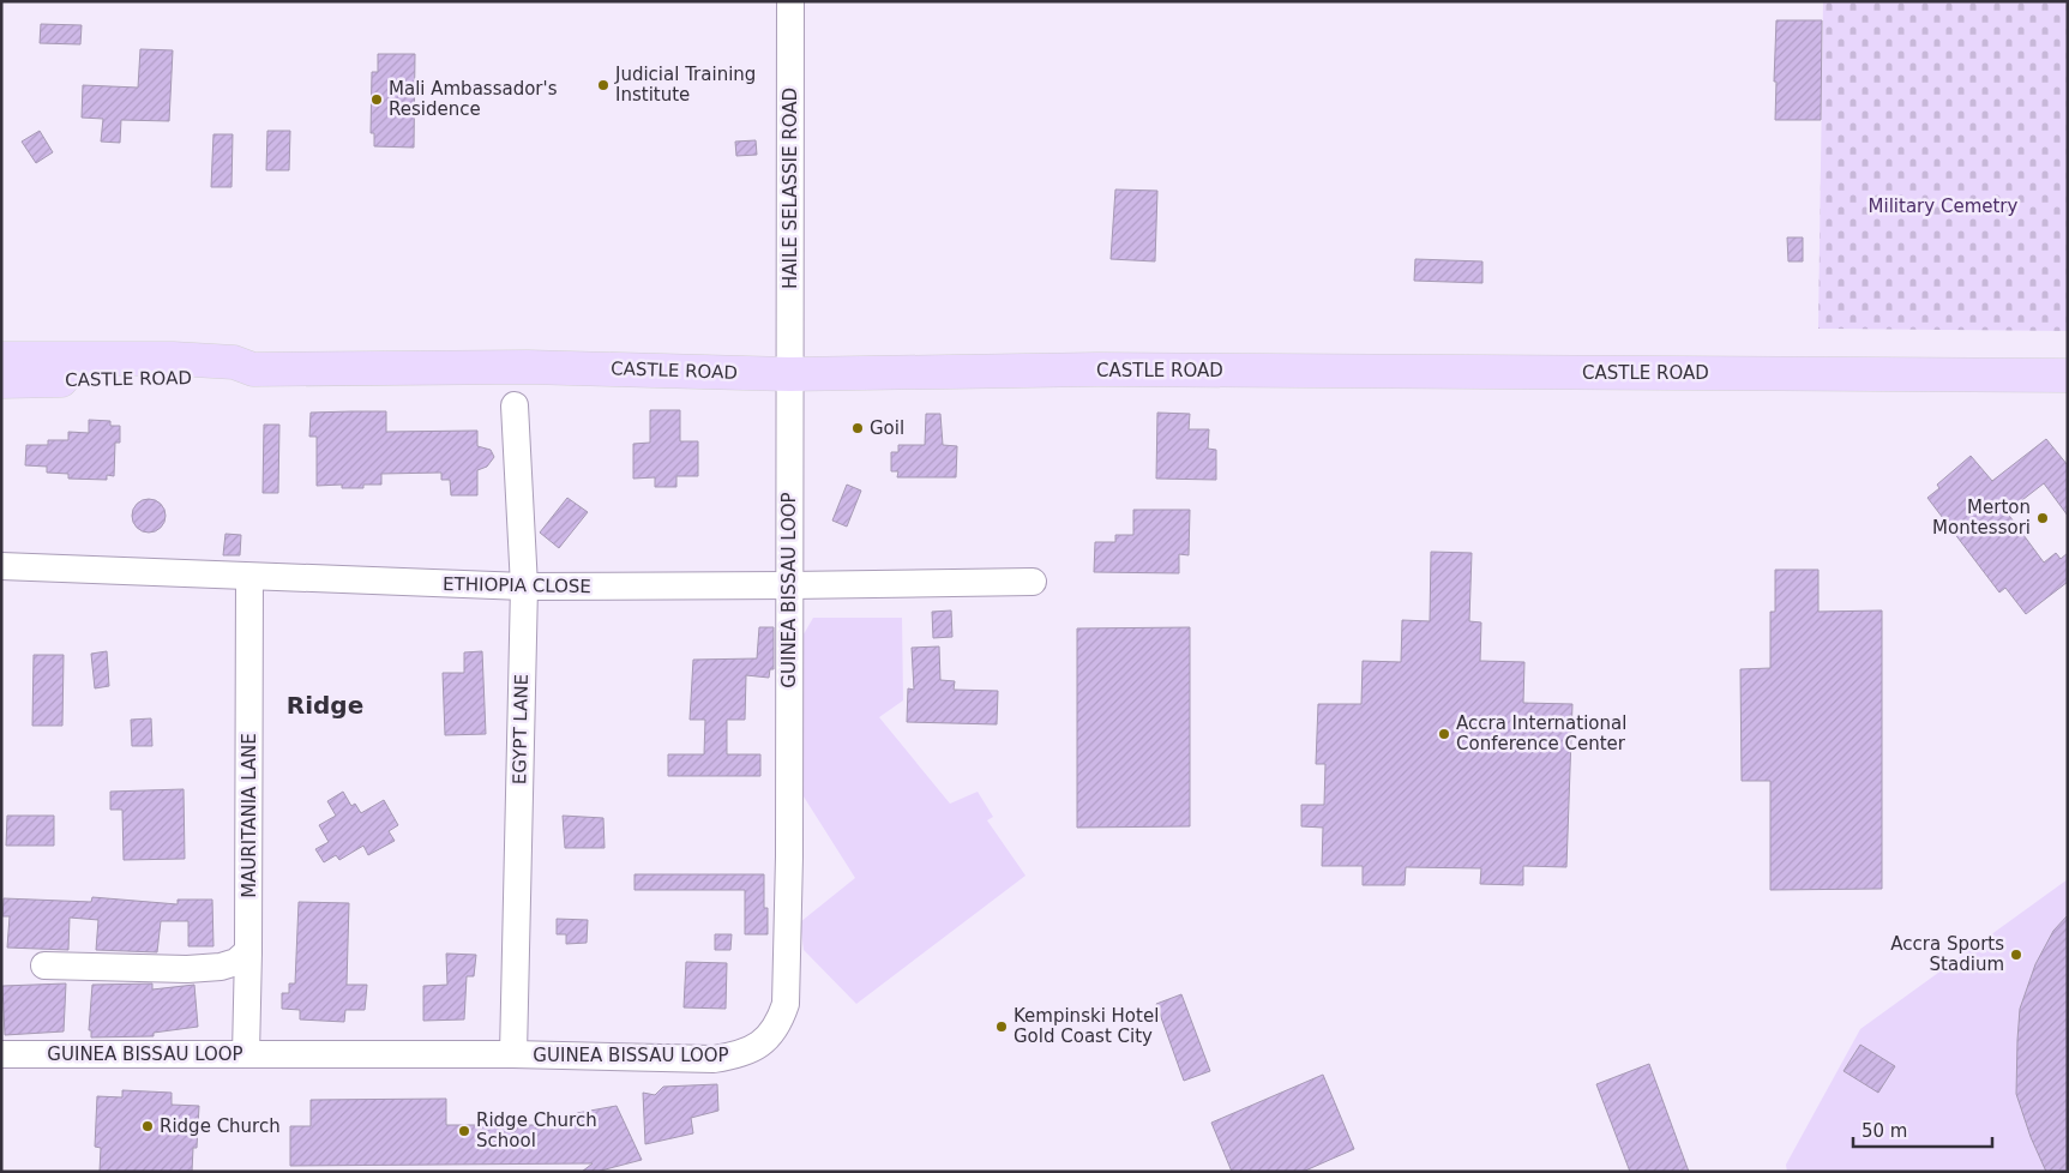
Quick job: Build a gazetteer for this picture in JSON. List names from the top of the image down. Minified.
{"streets":{"main road":["CASTLE ROAD"],"street":["HAILE SELASSIE ROAD","ETHIOPIA CLOSE","GUINEA BISSAU LOOP","EGYPT LANE","MAURITANIA LANE"]},"crossings":[["HAILE SELASSIE ROAD","CASTLE ROAD"],["HAILE SELASSIE ROAD","GUINEA BISSAU LOOP"],["CASTLE ROAD","GUINEA BISSAU LOOP"],["ETHIOPIA CLOSE","GUINEA BISSAU LOOP"],["ETHIOPIA CLOSE","EGYPT LANE"],["ETHIOPIA CLOSE","MAURITANIA LANE"],["GUINEA BISSAU LOOP","EGYPT LANE"],["GUINEA BISSAU LOOP","MAURITANIA LANE"]],"districts":["Ridge"],"parks":["Military Cemetry"],"places":["Judicial Training Institute","Mali Ambassador's Residence","Goil","Merton Montessori","Accra International Conference Center","Accra Sports Stadium","Kempinski Hotel Gold Coast City","Ridge Church","Ridge Church School"],"scale_bar":"50 m"}
